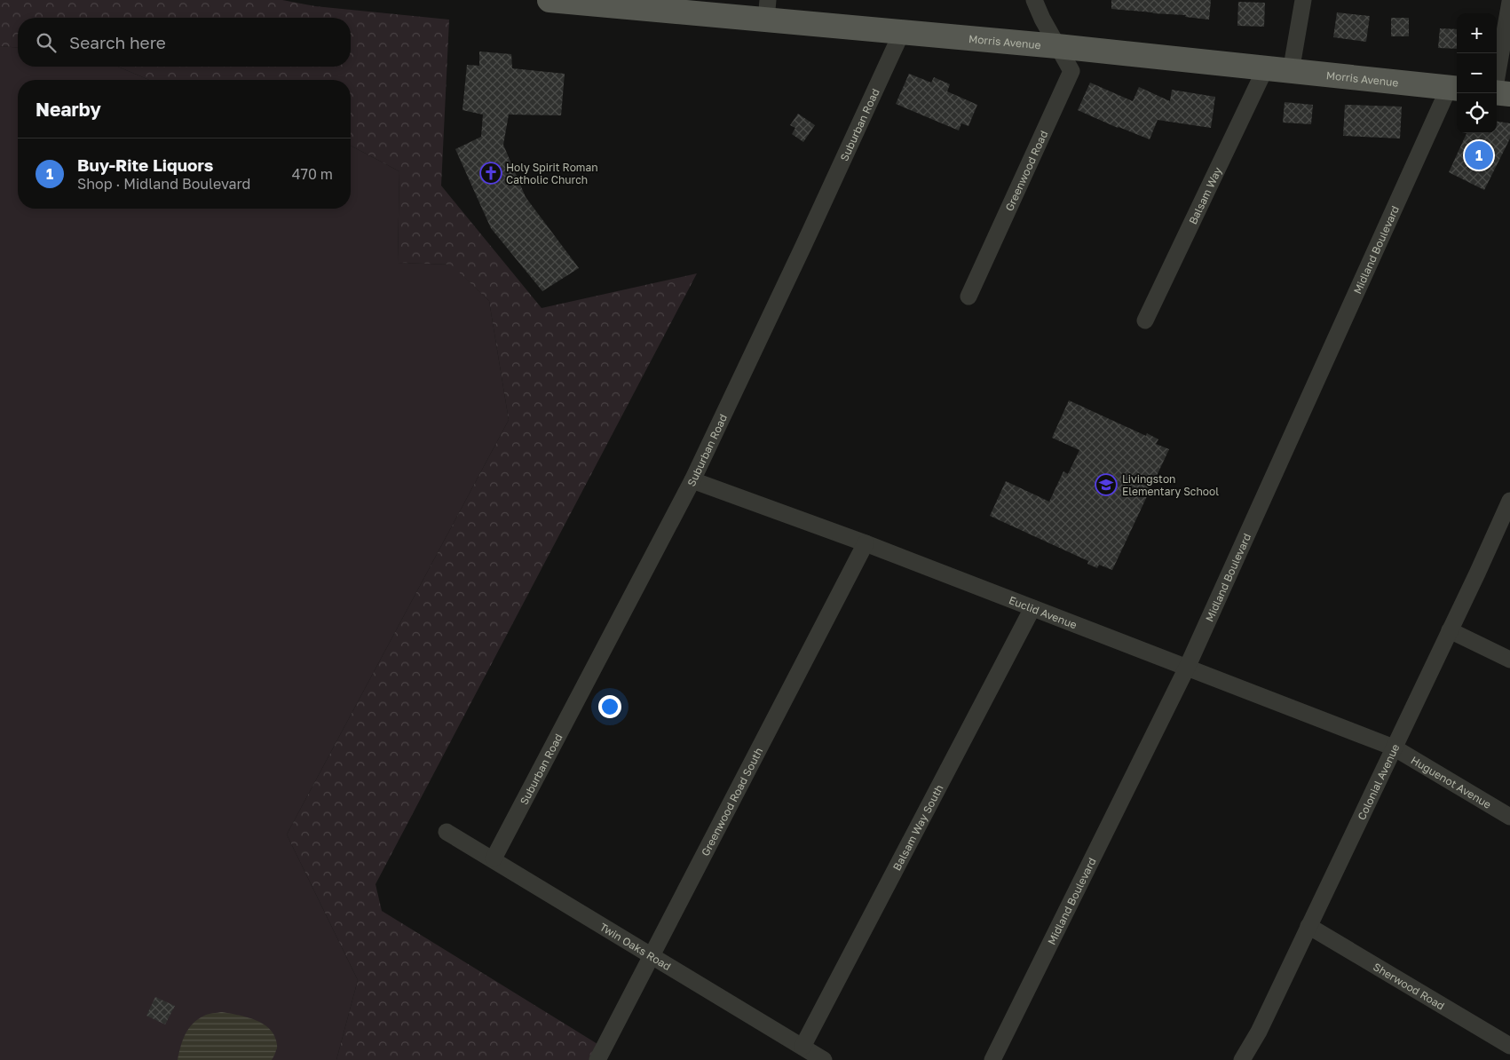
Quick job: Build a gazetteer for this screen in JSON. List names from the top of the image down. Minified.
{"streets":{"main road":["Morris Avenue"],"street":["Suburban Road","Greenwood Road","Balsam Way","Midland Boulevard","Euclid Avenue","Colonial Avenue","Huguenot Avenue","Greenwood Road South","Balsam Way South","Twin Oaks Road","Sherwood Road"]},"crossings":[["Morris Avenue","Suburban Road"],["Morris Avenue","Greenwood Road"],["Morris Avenue","Balsam Way"],["Morris Avenue","Midland Boulevard"],["Suburban Road","Euclid Avenue"],["Suburban Road","Twin Oaks Road"],["Midland Boulevard","Euclid Avenue"],["Euclid Avenue","Colonial Avenue"],["Euclid Avenue","Huguenot Avenue"],["Euclid Avenue","Greenwood Road South"],["Euclid Avenue","Balsam Way South"],["Colonial Avenue","Huguenot Avenue"],["Colonial Avenue","Sherwood Road"],["Greenwood Road South","Twin Oaks Road"],["Balsam Way South","Twin Oaks Road"]],"places":{"church":["Holy Spirit Roman Catholic Church"],"school or university":["Livingston Elementary School"]},"page":{"map_buttons":["+","−"],"search":"Search here","heading":"Nearby","list":[{"mark":"1","name":"Buy-Rite Liquors","note":"Shop · Midland Boulevard","value":"470 m"}],"pins":"1"}}
